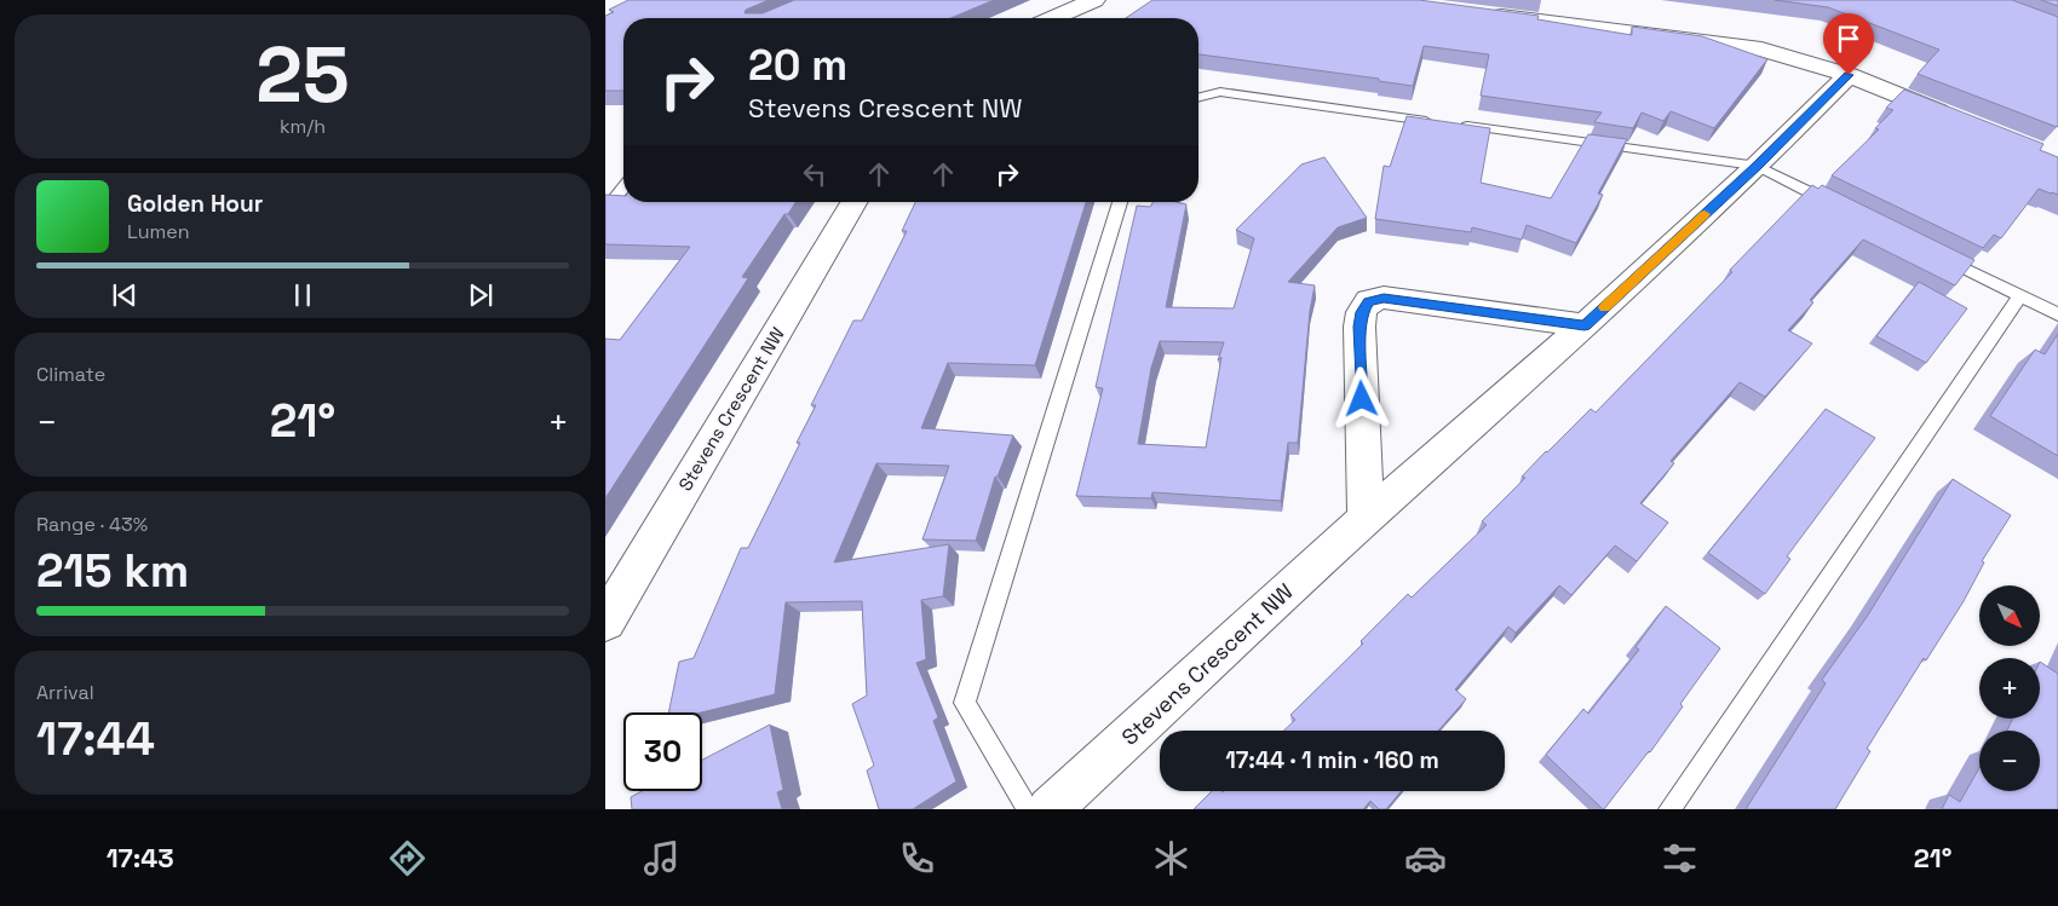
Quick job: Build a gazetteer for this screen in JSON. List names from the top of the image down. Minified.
{"streets":{"street":["Stevens Crescent NW"]},"north":"bottom right","page":{"tile":[["25","km/h"],"Climate",["Range · 43%","215 km"],["Arrival","17:44"]],"turn":["20 m","Stevens Crescent NW"],"song":["Golden Hour","Lumen"],"heat":["−","21°","+"],"map_buttons":["+","−"],"limit":"30","trip":"17:44 · 1 min · 160 m","tabs":["17:43","21°"]}}
